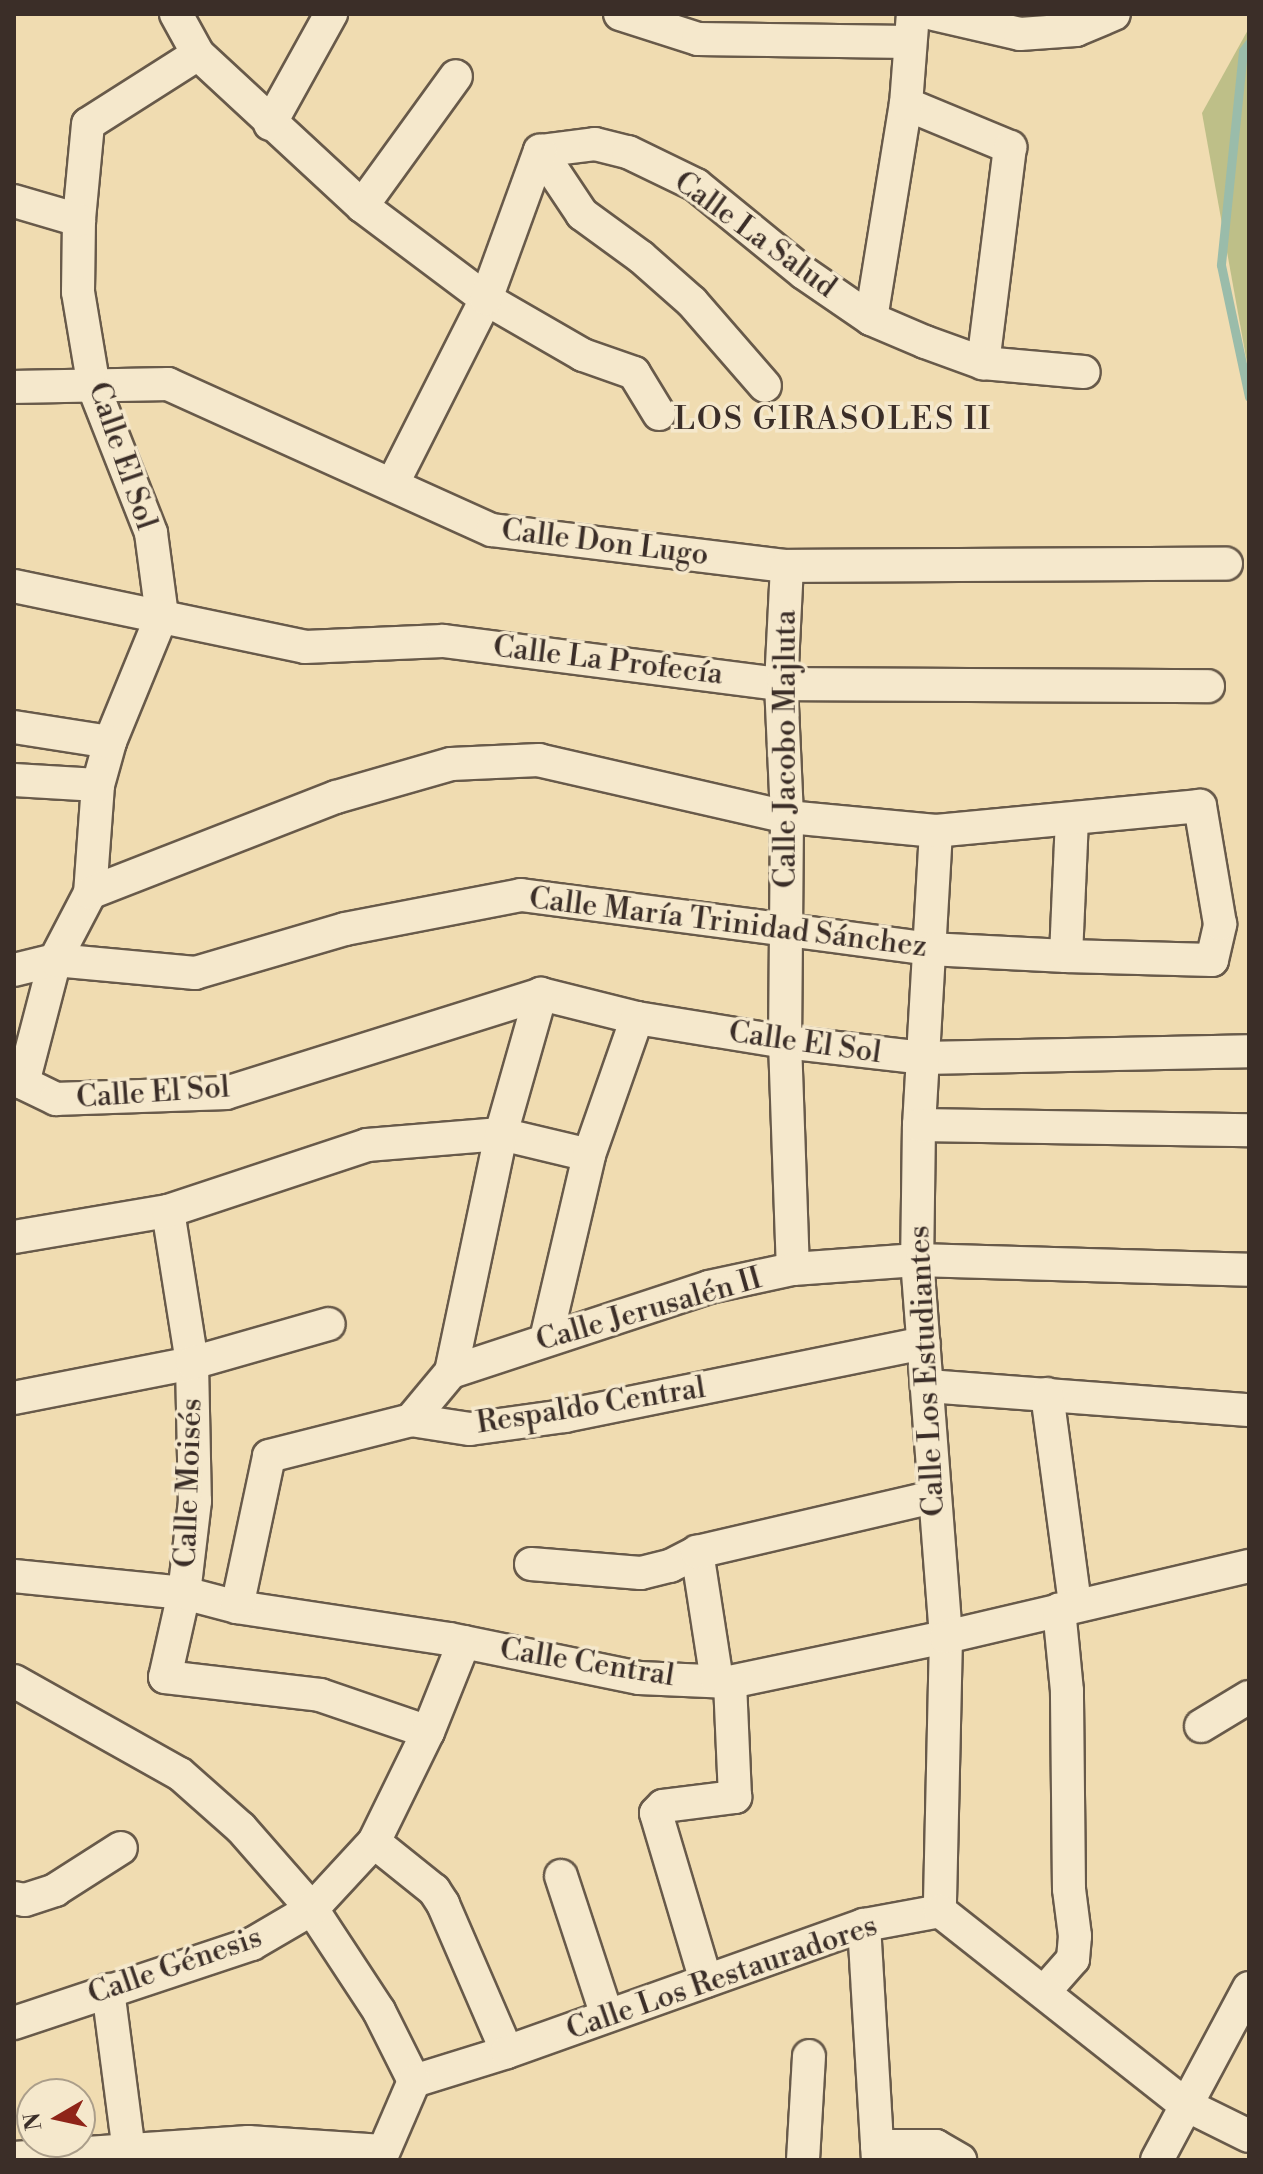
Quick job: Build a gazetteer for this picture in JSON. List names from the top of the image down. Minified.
{"streets":{"street":["Calle La Salud","Calle El Sol","Calle Don Lugo","Calle La Profecía","Calle Jacobo Majluta","Calle María Trinidad Sánchez","Calle Jerusalén II","Calle Los Estudiantes","Respaldo Central","Calle Moisés","Calle Central","Calle Génesis","Calle Los Restauradores"]},"crossings":[["Calle El Sol","Calle Don Lugo"],["Calle El Sol","Calle La Profecía"],["Calle El Sol","Calle Jacobo Majluta"],["Calle El Sol","Calle María Trinidad Sánchez"],["Calle El Sol","Calle Los Estudiantes"],["Calle Don Lugo","Calle Jacobo Majluta"],["Calle La Profecía","Calle Jacobo Majluta"],["Calle Jacobo Majluta","Calle María Trinidad Sánchez"],["Calle Jacobo Majluta","Calle Jerusalén II"],["Calle María Trinidad Sánchez","Calle Los Estudiantes"],["Calle Jerusalén II","Calle Los Estudiantes"],["Calle Los Estudiantes","Respaldo Central"],["Calle Los Estudiantes","Calle Central"],["Calle Los Estudiantes","Calle Los Restauradores"],["Respaldo Central","Calle Central"],["Calle Moisés","Calle Central"],["Calle Moisés","Calle Génesis"],["Calle Central","Calle Génesis"]],"districts":["LOS GIRASOLES II"],"north":"left"}
